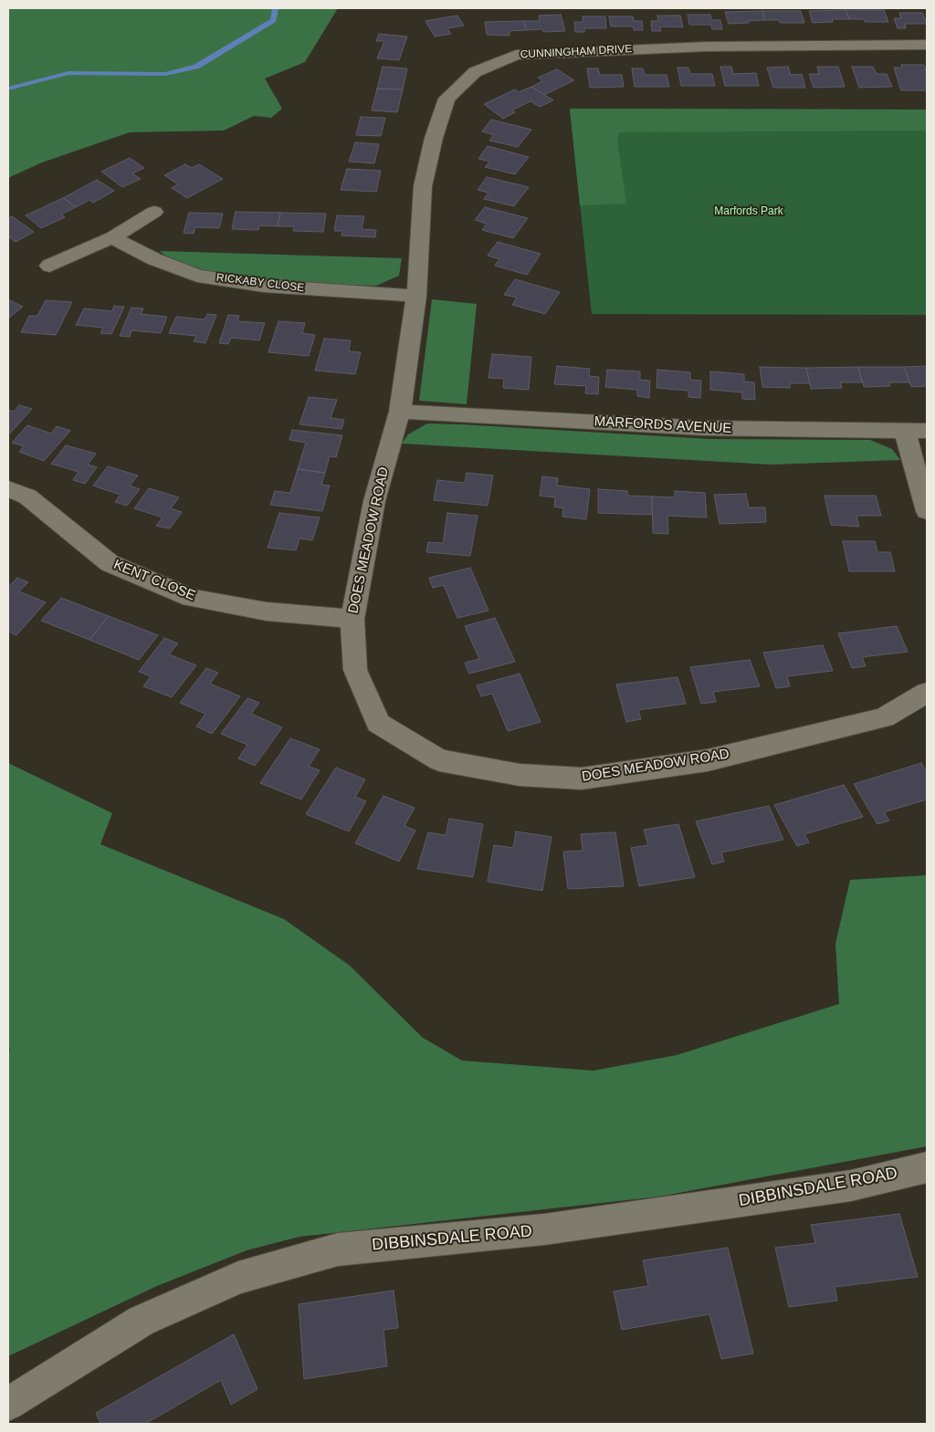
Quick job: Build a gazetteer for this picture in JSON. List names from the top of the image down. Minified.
{"streets":{"street":["CUNNINGHAM DRIVE","RICKABY CLOSE","MARFORDS AVENUE","DOES MEADOW ROAD","KENT CLOSE","DIBBINSDALE ROAD"]},"crossings":[["CUNNINGHAM DRIVE","RICKABY CLOSE"],["CUNNINGHAM DRIVE","MARFORDS AVENUE"],["CUNNINGHAM DRIVE","DOES MEADOW ROAD"],["MARFORDS AVENUE","DOES MEADOW ROAD"],["DOES MEADOW ROAD","KENT CLOSE"]],"parks":["Marfords Park"]}
